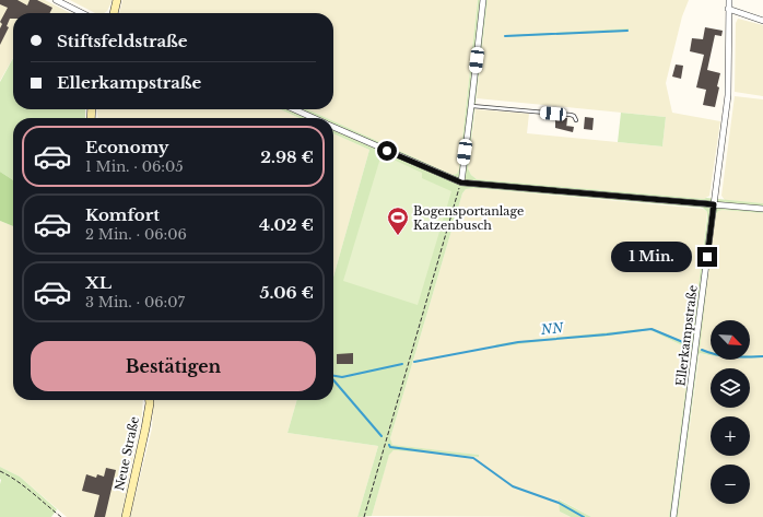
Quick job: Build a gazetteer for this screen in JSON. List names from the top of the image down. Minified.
{"streets":{"street":["Ellerkampstraße","Neue Straße"]},"water":["NN"],"places":{"sports":["Bogensportanlage Katzenbusch"]},"north":"bottom right","page":{"banner":["Stiftsfeldstraße","Ellerkampstraße"],"list":[{"name":"Economy","note":"1 Min. · 06:05","value":"2.98 €"},{"name":"Komfort","note":"2 Min. · 06:06","value":"4.02 €"},{"name":"XL","note":"3 Min. · 06:07","value":"5.06 €"}],"bubble":"1 Min.","map_buttons":["+","−"],"buttons":"Bestätigen"}}
